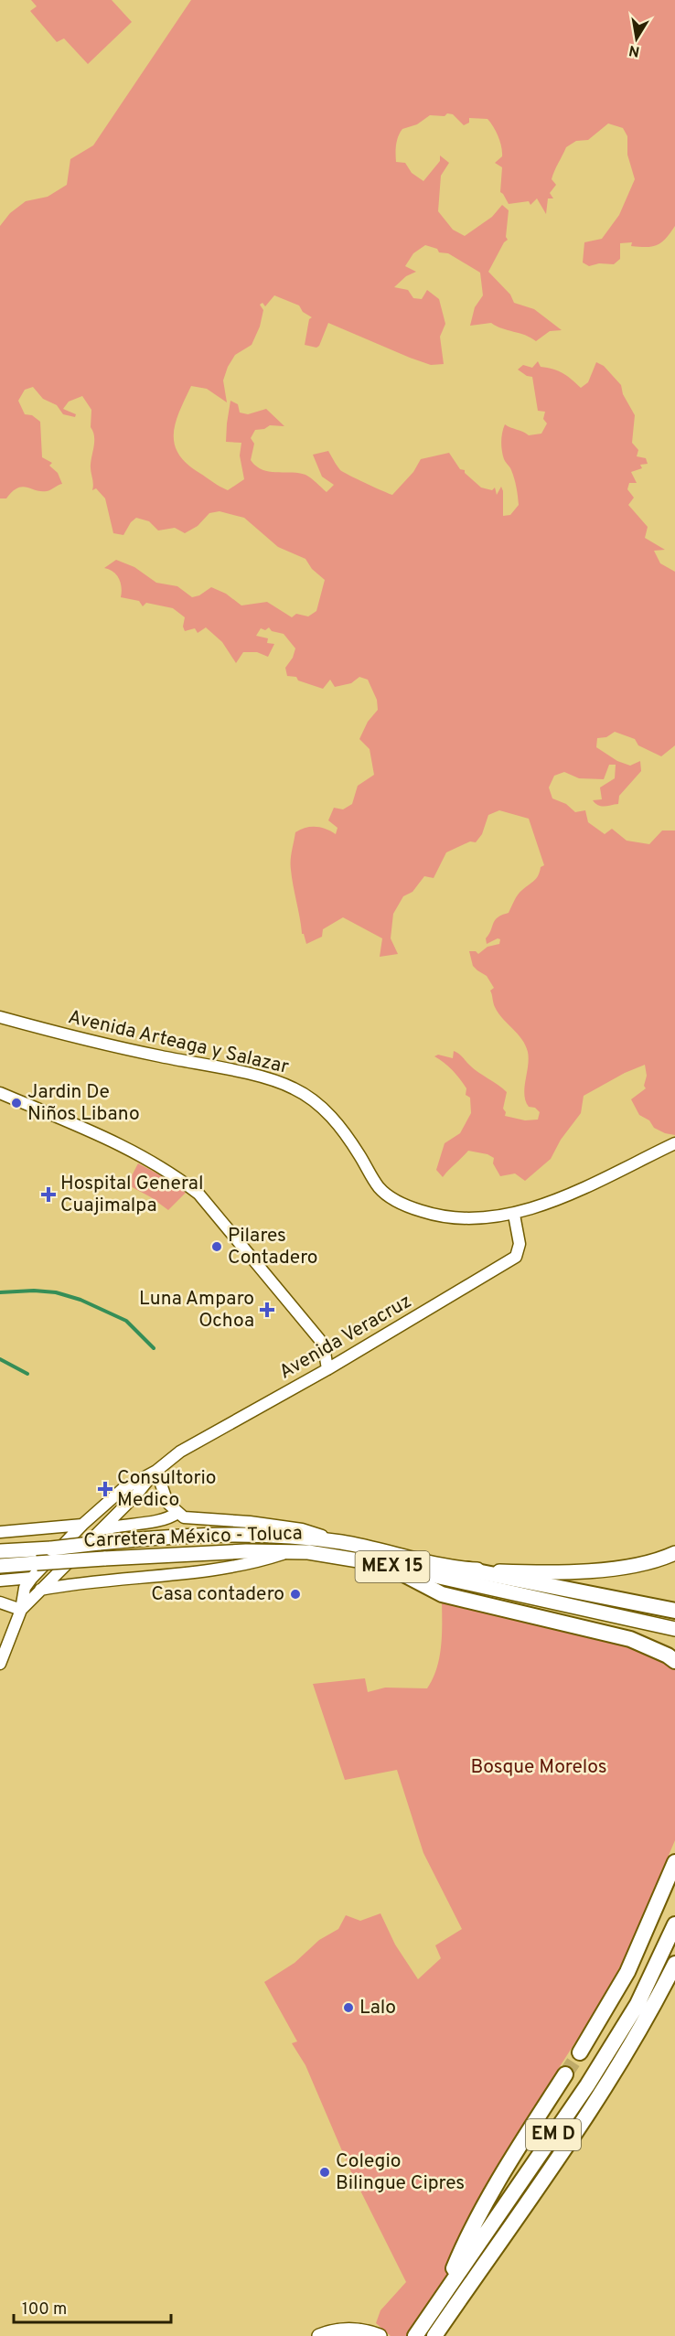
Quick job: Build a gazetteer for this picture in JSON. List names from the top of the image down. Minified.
{"streets":{"highway":["EM D"],"main road":["Carretera México - Toluca","MEX 15"],"street":["Avenida Arteaga y Salazar","Avenida Veracruz"]},"crossings":[["Avenida Arteaga y Salazar","Avenida Veracruz"],["Avenida Veracruz","Carretera México - Toluca"]],"parks":["Bosque Morelos"],"places":{"other":["Jardin De Niños Libano","Pilares Contadero","Casa contadero","Lalo","Colegio Bilingue Cipres"],"health":["Hospital General Cuajimalpa","Luna Amparo Ochoa","Consultorio Medico"]},"scale_bar":"100 m","north":"bottom"}
